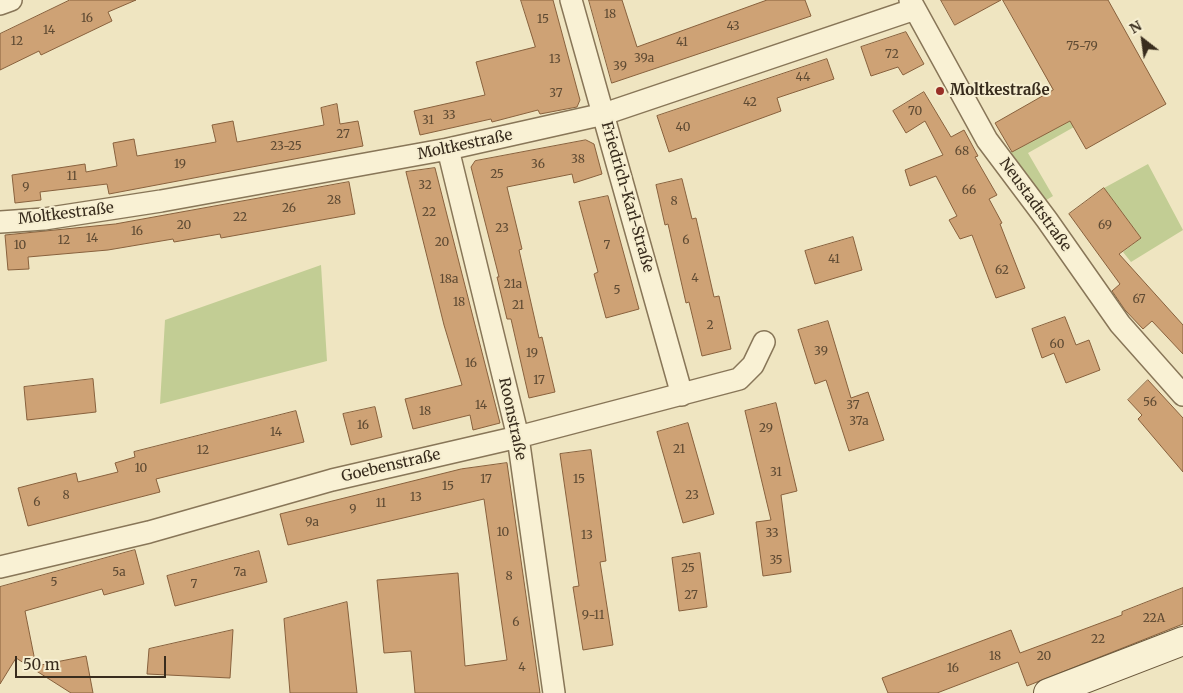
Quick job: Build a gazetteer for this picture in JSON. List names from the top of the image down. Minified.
{"streets":{"street":["Moltkestraße","Friedrich-Karl-Straße","Neustadtstraße","Roonstraße","Goebenstraße"]},"crossings":[["Moltkestraße","Friedrich-Karl-Straße"],["Moltkestraße","Neustadtstraße"],["Moltkestraße","Roonstraße"],["Friedrich-Karl-Straße","Goebenstraße"],["Roonstraße","Goebenstraße"]],"places":["Moltkestraße"],"house_numbers":["18","16","15","43","14","12","41","75-79","72","39a","13","39","44","37","42","70","33","31","40","27","23-25","68","38","19","36","25","11","32","9","66","28","8","26","22","22","20","69","23","16","14","12","6","20","10","7","41","62","4","18a","21a","5","67","18","21","2","60","39","19","16","17","56","14","37","18","37a","16","29","14","21","12","10","31","17","15","15","8","23","13","6","11","9","9a","10","33","13","35","25","5a","7a","8","5","7","27","9-11","22A","6","22","18","20","4","16"],"scale_bar":"50 m","north":"top left"}
